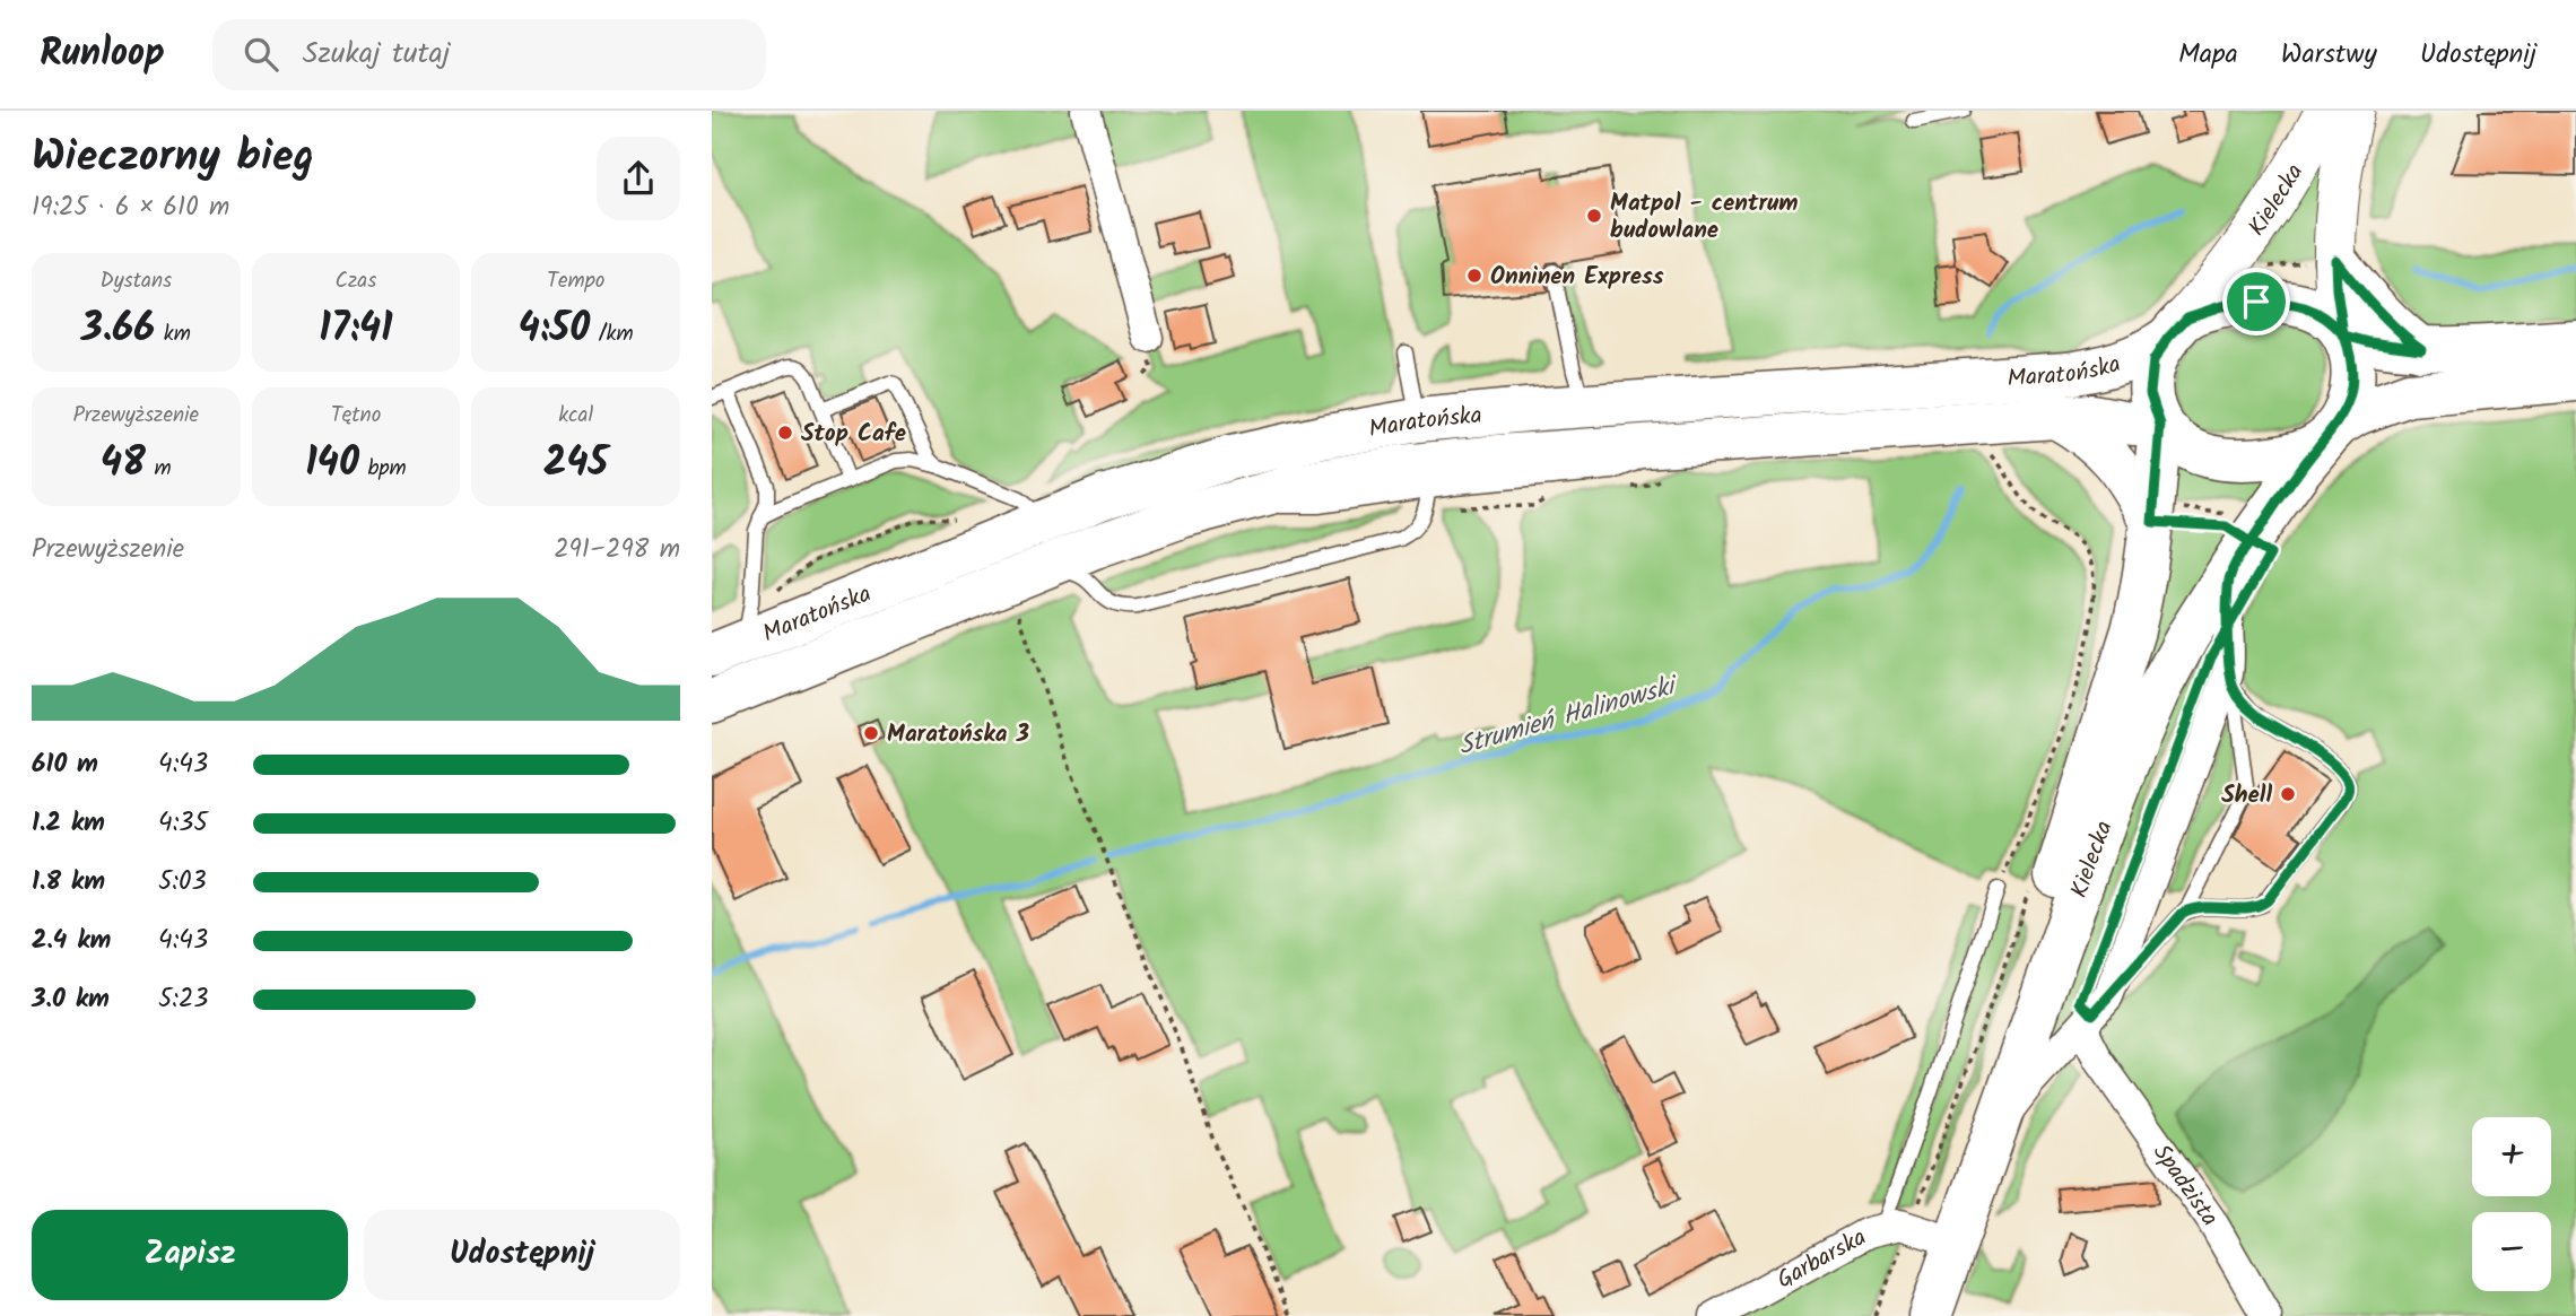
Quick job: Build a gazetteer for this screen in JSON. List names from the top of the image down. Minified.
{"streets":{"main road":["Kielecka","Maratońska"],"street":["Spadzista","Garbarska"]},"crossings":[["Kielecka","Maratońska"],["Kielecka","Garbarska"]],"water":["Strumień Halinowski"],"places":["Matpol - centrum budowlane","Onninen Express","Stop Cafe","Maratońska 3","Shell"],"page":{"header":"Runloop","search":"Szukaj tutaj","nav":["Mapa","Warstwy","Udostępnij"],"heading":["Wieczorny bieg","19:25 · 6 × 610 m"],"stats":[["Dystans","3.66 km"],["Czas","17:41"],["Tempo","4:50 /km"],["Przewyższenie","48 m"],["Tętno","140 bpm"],["kcal","245"]],"chart":["Przewyższenie","291–298 m"],"list":[{"name":"610 m","note":"4:43"},{"name":"1.2 km","note":"4:35"},{"name":"1.8 km","note":"5:03"},{"name":"2.4 km","note":"4:43"},{"name":"3.0 km","note":"5:23"}],"map_buttons":["+","−"],"buttons":["Zapisz","Udostępnij"]}}
